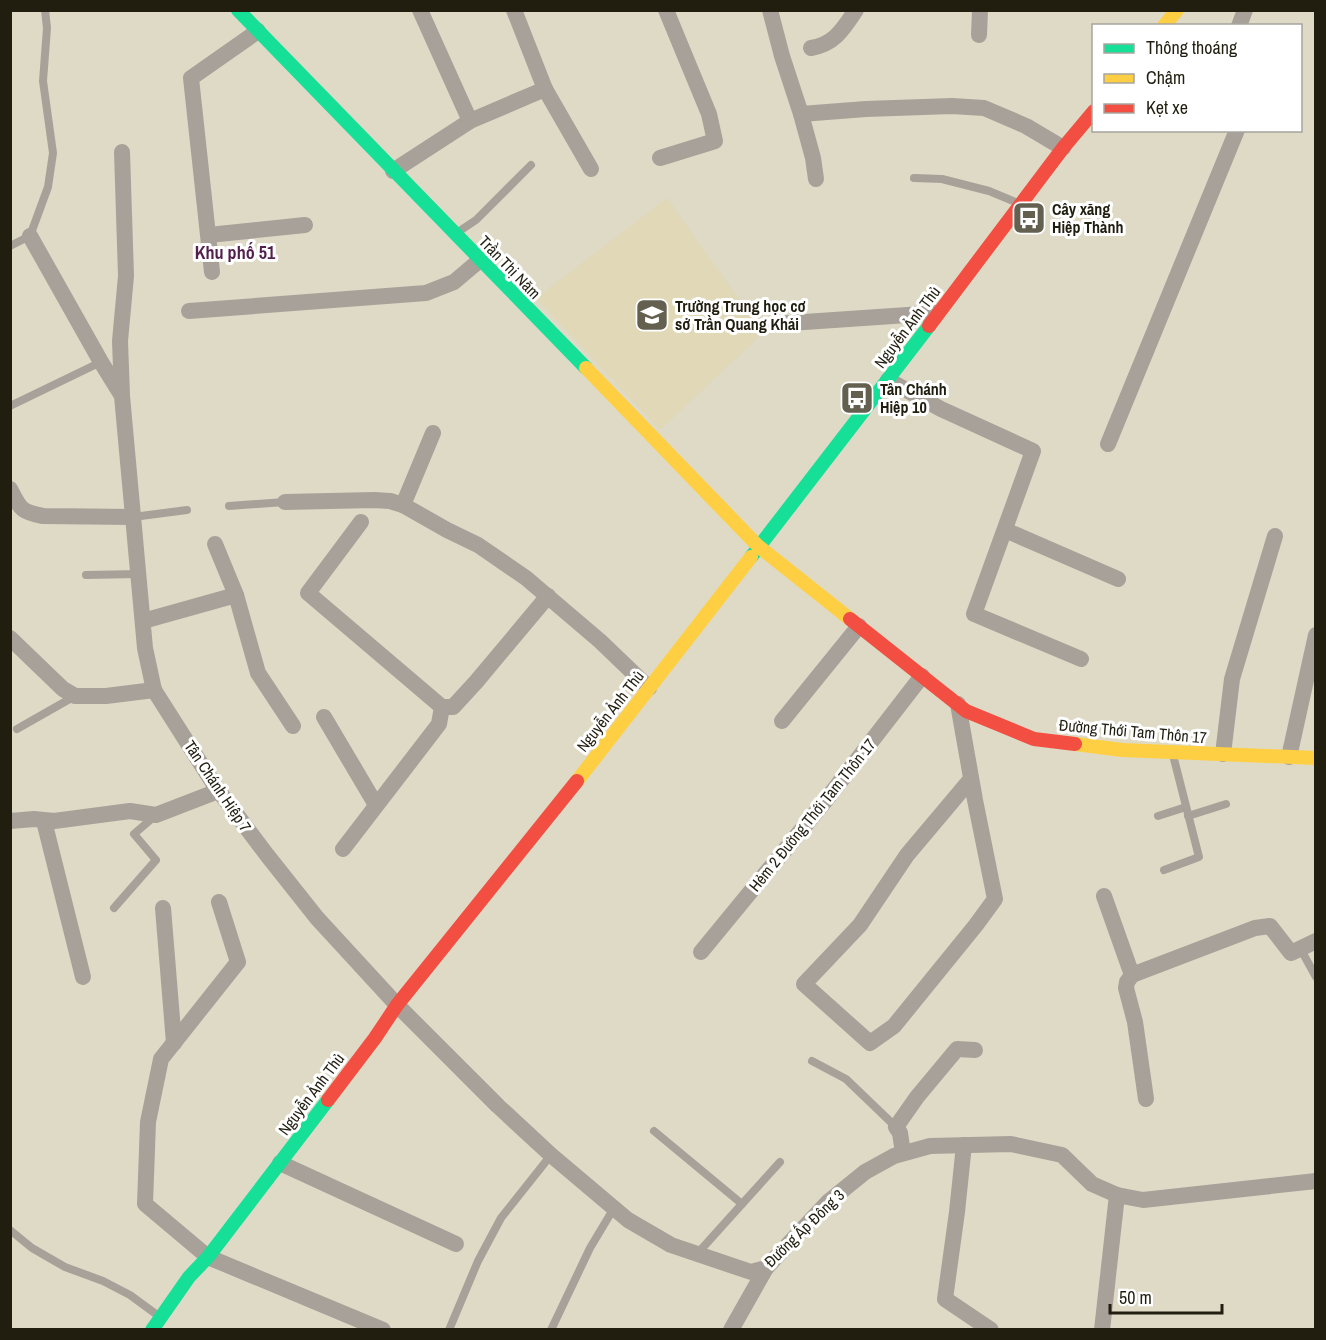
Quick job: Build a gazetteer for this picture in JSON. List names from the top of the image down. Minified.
{"streets":{"main road":["Trần Thị Năm","Nguyễn Ảnh Thủ","Đường Thới Tam Thôn 17"],"street":["Tân Chánh Hiệp 7","Hẻm 2 Đường Thới Tam Thôn 17","Đường Ấp Đông 3"]},"crossings":[["Trần Thị Năm","Nguyễn Ảnh Thủ"],["Trần Thị Năm","Đường Thới Tam Thôn 17"],["Nguyễn Ảnh Thủ","Đường Thới Tam Thôn 17"],["Nguyễn Ảnh Thủ","Tân Chánh Hiệp 7"],["Nguyễn Ảnh Thủ","Đường Ấp Đông 3"],["Đường Thới Tam Thôn 17","Hẻm 2 Đường Thới Tam Thôn 17"],["Tân Chánh Hiệp 7","Đường Ấp Đông 3"]],"districts":["Khu phố 51"],"places":{"bus stop":["Cây xăng Hiệp Thành","Tân Chánh Hiệp 10"],"school or university":["Trường Trung học cơ sở Trần Quang Khải"]},"legend":["Thông thoáng","Chậm","Kẹt xe"],"scale_bar":"50 m"}
